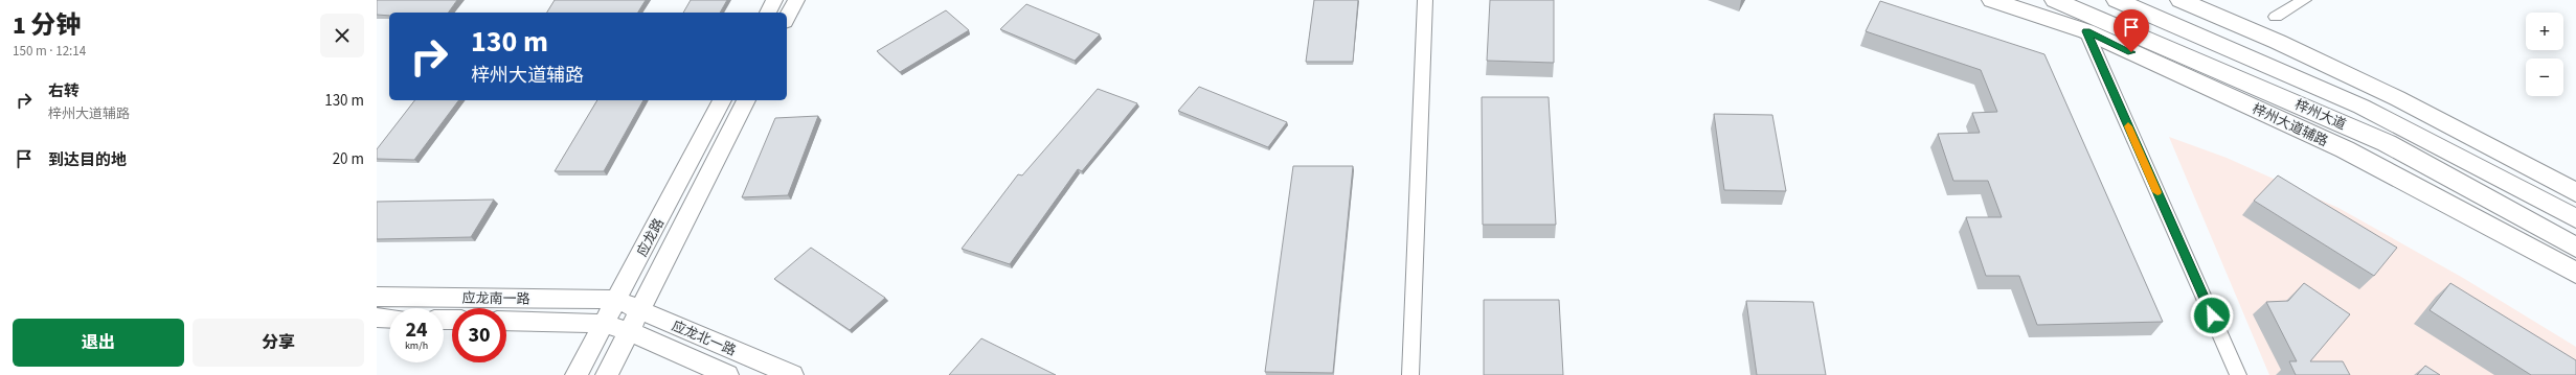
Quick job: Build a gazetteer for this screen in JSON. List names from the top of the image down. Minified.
{"streets":{"main road":["梓州大道","梓州大道辅路"],"street":["应龙路","应龙南一路","应龙北一路"]},"crossings":[["应龙路","应龙南一路"],["应龙路","应龙北一路"],["应龙南一路","应龙北一路"]],"page":{"heading":["1 分钟","150 m · 12:14"],"map_buttons":["+","−"],"turn":["130 m","梓州大道辅路"],"list":[{"name":"右转","note":"梓州大道辅路","value":"130 m"},{"name":"到达目的地","value":"20 m"}],"speed":"24 km/h","limit":"30","buttons":["退出","分享"]}}
